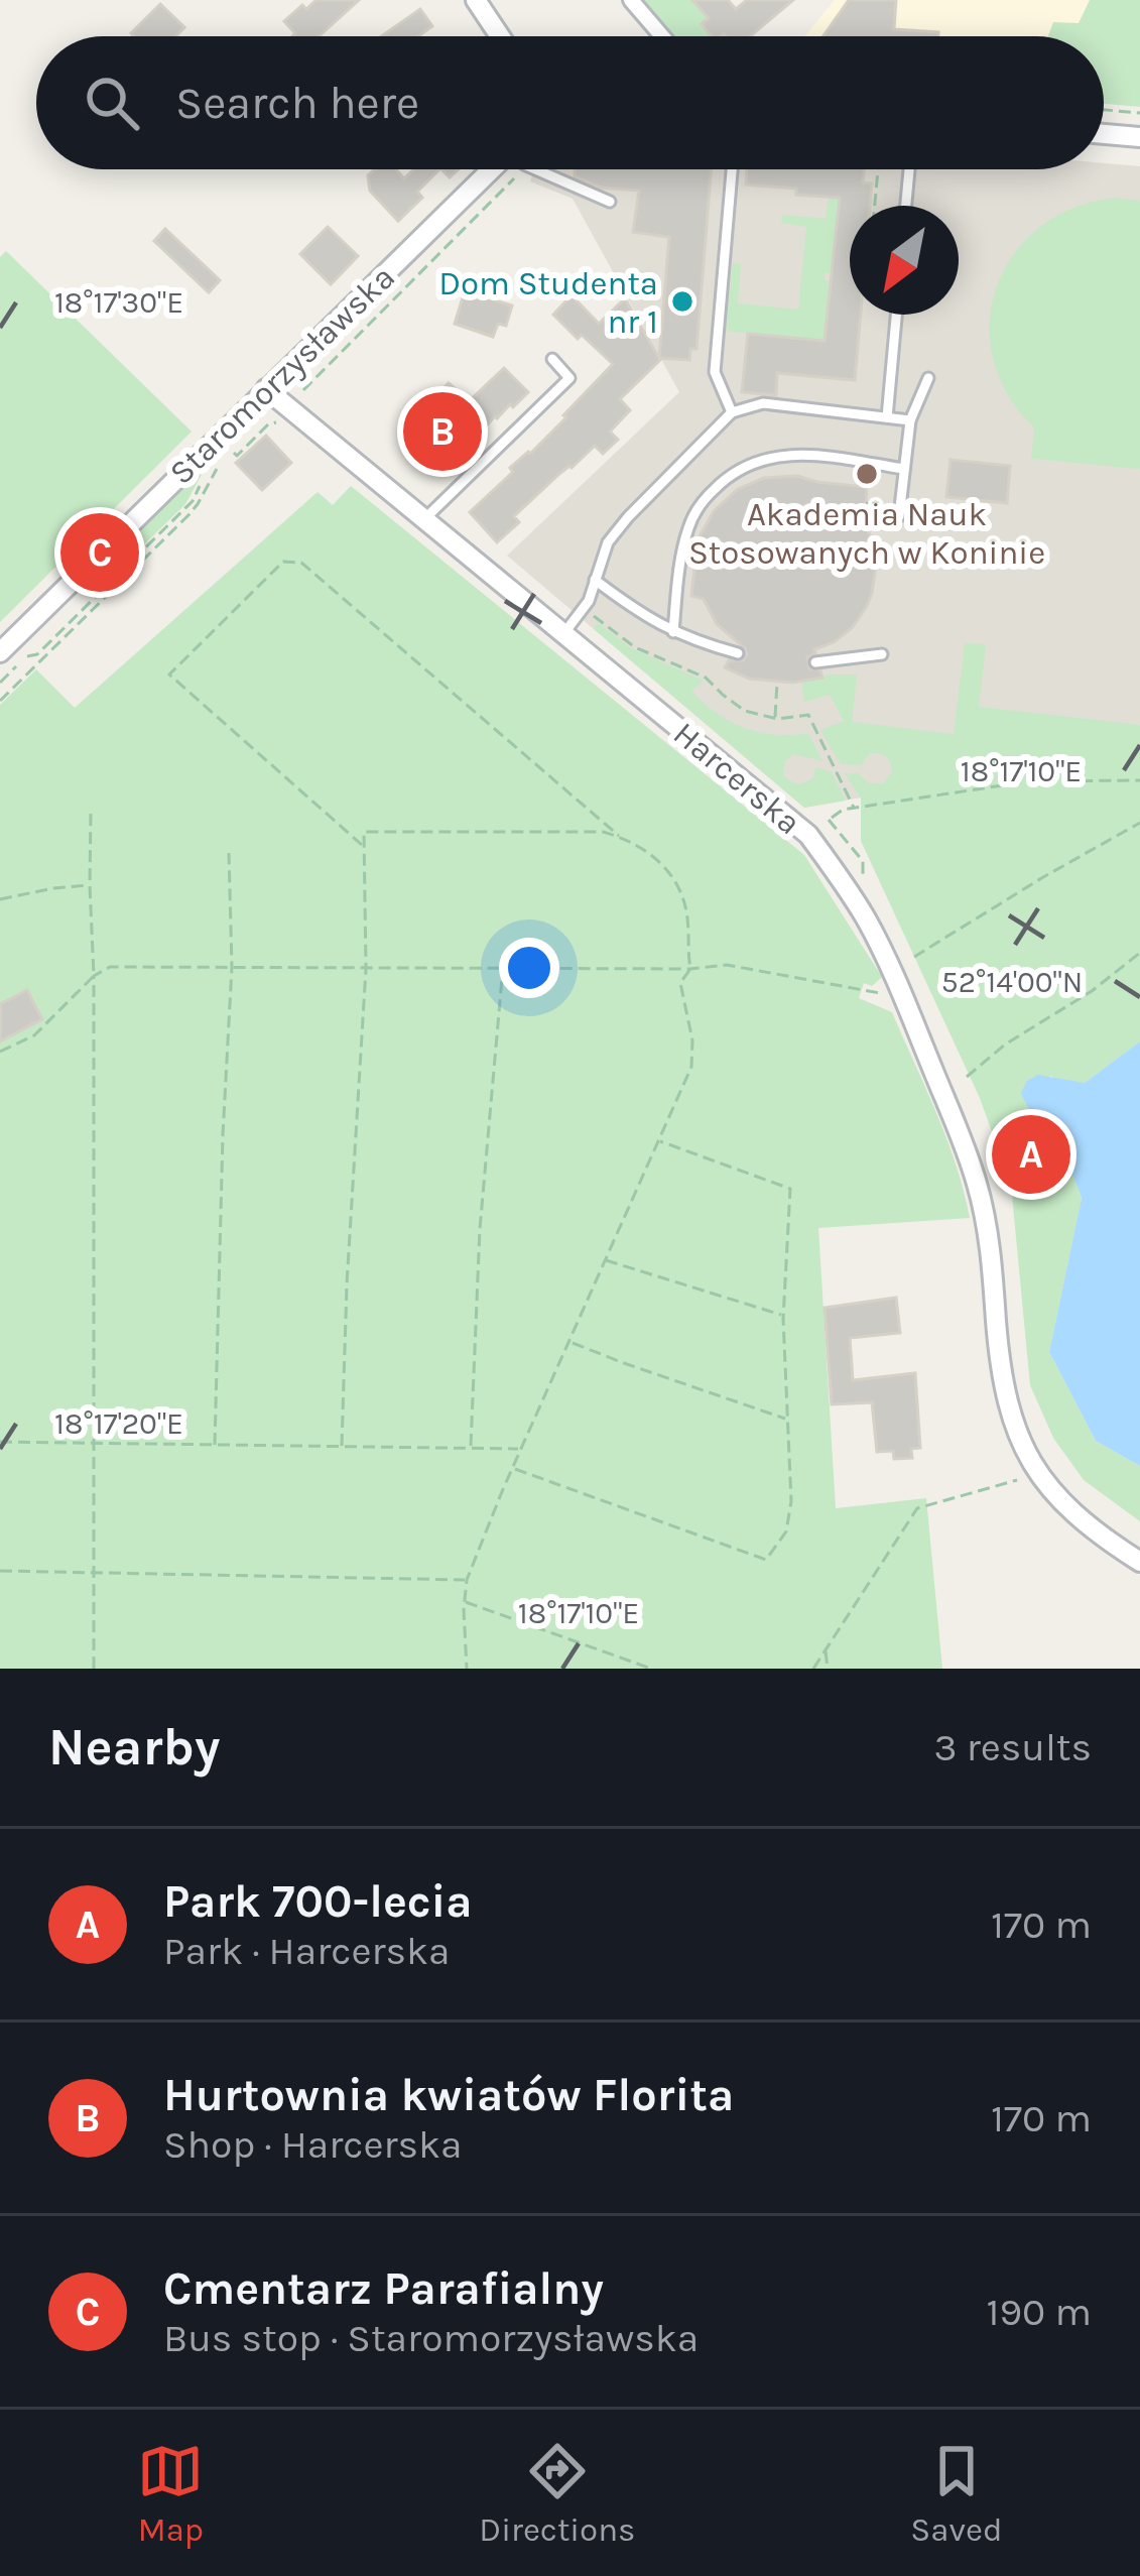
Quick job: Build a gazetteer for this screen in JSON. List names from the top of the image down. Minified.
{"streets":{"street":["Staromorzysławska","Harcerska"]},"crossings":[["Staromorzysławska","Harcerska"]],"places":["Dom Studenta nr 1","Akademia Nauk Stosowanych w Koninie"],"north":"bottom left","page":{"search":"Search here","pins":["B","C","A"],"heading":["Nearby","3 results"],"list":[{"mark":"A","name":"Park 700-lecia","note":"Park · Harcerska","value":"170 m"},{"mark":"B","name":"Hurtownia kwiatów Florita","note":"Shop · Harcerska","value":"170 m"},{"mark":"C","name":"Cmentarz Parafialny","note":"Bus stop · Staromorzysławska","value":"190 m"}],"nav":["Map","Directions","Saved"]},"coordinates":["18°17'30\"E","18°17'10\"E","52°14'00\"N","18°17'20\"E"]}
